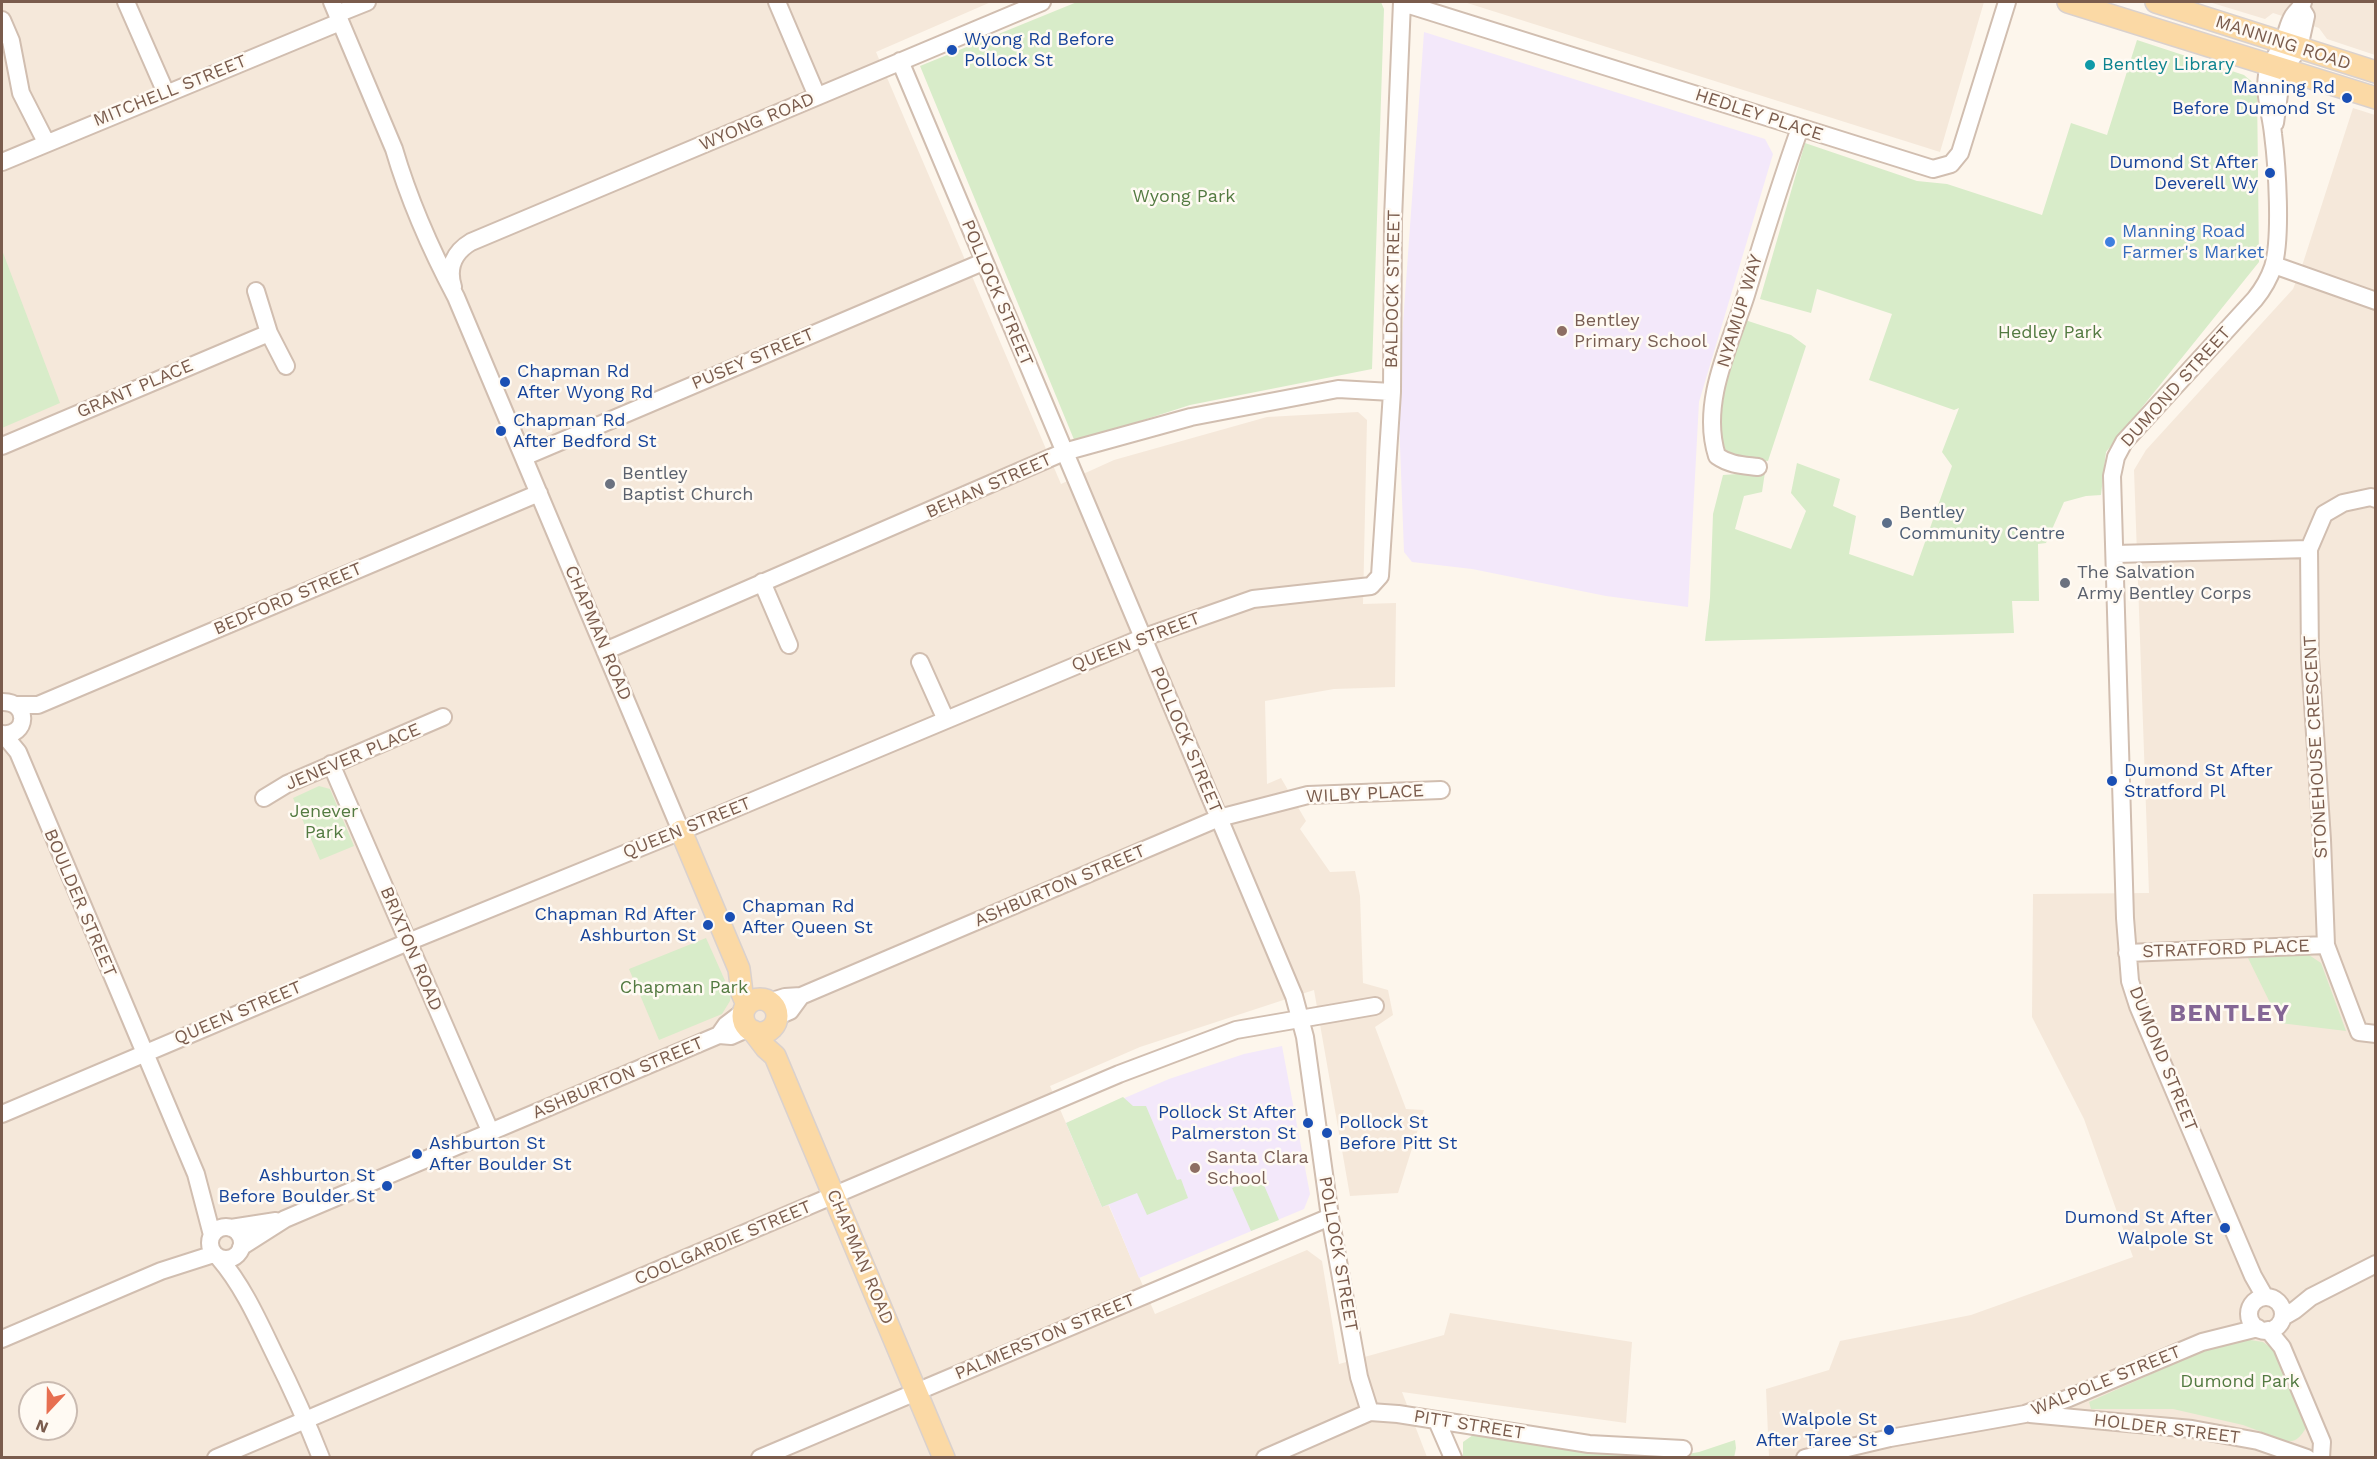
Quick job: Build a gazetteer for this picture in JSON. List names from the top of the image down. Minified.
{"streets":{"main road":["MANNING ROAD","CHAPMAN ROAD"],"street":["MITCHELL STREET","HEDLEY PLACE","WYONG ROAD","BALDOCK STREET","POLLOCK STREET","NYAMUP WAY","PUSEY STREET","DUMOND STREET","GRANT PLACE","BEHAN STREET","BEDFORD STREET","QUEEN STREET","STONEHOUSE CRESCENT","JENEVER PLACE","WILBY PLACE","ASHBURTON STREET","BOULDER STREET","BRIXTON ROAD","STRATFORD PLACE","COOLGARDIE STREET","PALMERSTON STREET","WALPOLE STREET","PITT STREET","HOLDER STREET"]},"crossings":[["MANNING ROAD","DUMOND STREET"],["MITCHELL STREET","CHAPMAN ROAD"],["HEDLEY PLACE","BALDOCK STREET"],["HEDLEY PLACE","NYAMUP WAY"],["WYONG ROAD","POLLOCK STREET"],["WYONG ROAD","CHAPMAN ROAD"],["BALDOCK STREET","BEHAN STREET"],["BALDOCK STREET","QUEEN STREET"],["POLLOCK STREET","PUSEY STREET"],["POLLOCK STREET","BEHAN STREET"],["POLLOCK STREET","QUEEN STREET"],["POLLOCK STREET","WILBY PLACE"],["POLLOCK STREET","ASHBURTON STREET"],["POLLOCK STREET","COOLGARDIE STREET"],["POLLOCK STREET","PALMERSTON STREET"],["POLLOCK STREET","PITT STREET"],["PUSEY STREET","CHAPMAN ROAD"],["DUMOND STREET","STRATFORD PLACE"],["DUMOND STREET","WALPOLE STREET"],["BEHAN STREET","CHAPMAN ROAD"],["BEDFORD STREET","CHAPMAN ROAD"],["BEDFORD STREET","BOULDER STREET"],["CHAPMAN ROAD","QUEEN STREET"],["CHAPMAN ROAD","ASHBURTON STREET"],["CHAPMAN ROAD","COOLGARDIE STREET"],["CHAPMAN ROAD","PALMERSTON STREET"],["QUEEN STREET","BOULDER STREET"],["QUEEN STREET","BRIXTON ROAD"],["STONEHOUSE CRESCENT","STRATFORD PLACE"],["JENEVER PLACE","BRIXTON ROAD"],["WILBY PLACE","ASHBURTON STREET"],["ASHBURTON STREET","BRIXTON ROAD"],["WALPOLE STREET","HOLDER STREET"]],"districts":["BENTLEY"],"parks":["Wyong Park","Hedley Park","Jenever Park","Chapman Park","Dumond Park"],"places":["Wyong Rd Before Pollock St","Bentley Library","Manning Rd Before Dumond St","Dumond St After Deverell Wy","Manning Road Farmer's Market","Bentley Primary School","Chapman Rd After Wyong Rd","Chapman Rd After Bedford St","Bentley Baptist Church","Bentley Community Centre","The Salvation Army Bentley Corps","Dumond St After Stratford Pl","Chapman Rd After Queen St","Chapman Rd After Ashburton St","Pollock St After Palmerston St","Pollock St Before Pitt St","Ashburton St After Boulder St","Santa Clara School","Ashburton St Before Boulder St","Dumond St After Walpole St","Walpole St After Taree St"],"north":"bottom"}
